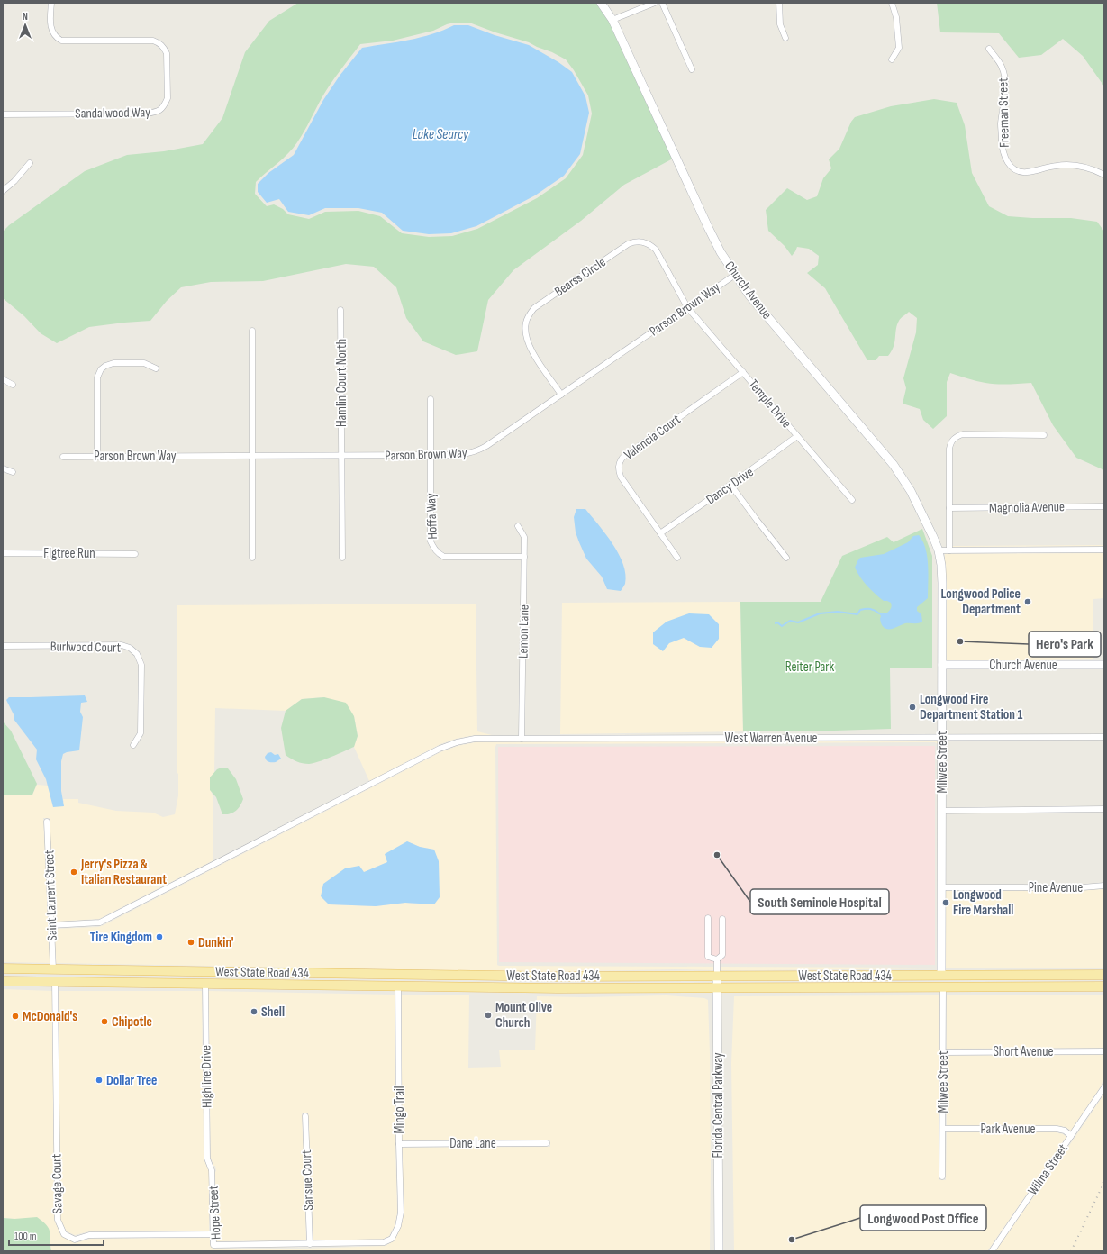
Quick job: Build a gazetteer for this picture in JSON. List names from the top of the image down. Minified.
{"streets":{"main road":["West State Road 434"],"street":["Sandalwood Way","Freeman Street","Bearss Circle","Church Avenue","Parson Brown Way","Hamlin Court North","Temple Drive","Valencia Court","Dancy Drive","Magnolia Avenue","Hoffa Way","Figtree Run","Lemon Lane","Burlwood Court","West Warren Avenue","Milwee Street","Pine Avenue","Saint Laurent Street","Short Avenue","Highline Drive","Florida Central Parkway","Mingo Trail","Park Avenue","Dane Lane","Wilma Street","Sansue Court","Savage Court","Hope Street"]},"crossings":[["Bearss Circle","Parson Brown Way"],["Bearss Circle","Temple Drive"],["Church Avenue","Parson Brown Way"],["Church Avenue","Milwee Street"],["Parson Brown Way","Hamlin Court North"],["Parson Brown Way","Temple Drive"],["Parson Brown Way","Hoffa Way"],["Temple Drive","Valencia Court"],["Temple Drive","Dancy Drive"],["Valencia Court","Dancy Drive"],["Hoffa Way","Lemon Lane"],["Lemon Lane","West Warren Avenue"],["West Warren Avenue","Milwee Street"],["West Warren Avenue","Saint Laurent Street"],["Milwee Street","Pine Avenue"],["Milwee Street","West State Road 434"],["Milwee Street","Short Avenue"],["Milwee Street","Park Avenue"],["Saint Laurent Street","West State Road 434"],["West State Road 434","Highline Drive"],["West State Road 434","Florida Central Parkway"],["West State Road 434","Mingo Trail"],["West State Road 434","Savage Court"],["Highline Drive","Hope Street"],["Mingo Trail","Dane Lane"],["Mingo Trail","Hope Street"],["Park Avenue","Wilma Street"],["Sansue Court","Hope Street"],["Savage Court","Hope Street"]],"water":["Lake Searcy"],"parks":["Reiter Park"],"places":["Longwood Police Department","Hero's Park","Longwood Fire Department Station 1","South Seminole Hospital","Jerry's Pizza & Italian Restaurant","Longwood Fire Marshall","Tire Kingdom","Dunkin'","Shell","Mount Olive Church","McDonald's","Chipotle","Dollar Tree","Longwood Post Office"],"scale_bar":"100 m","north":"top"}
